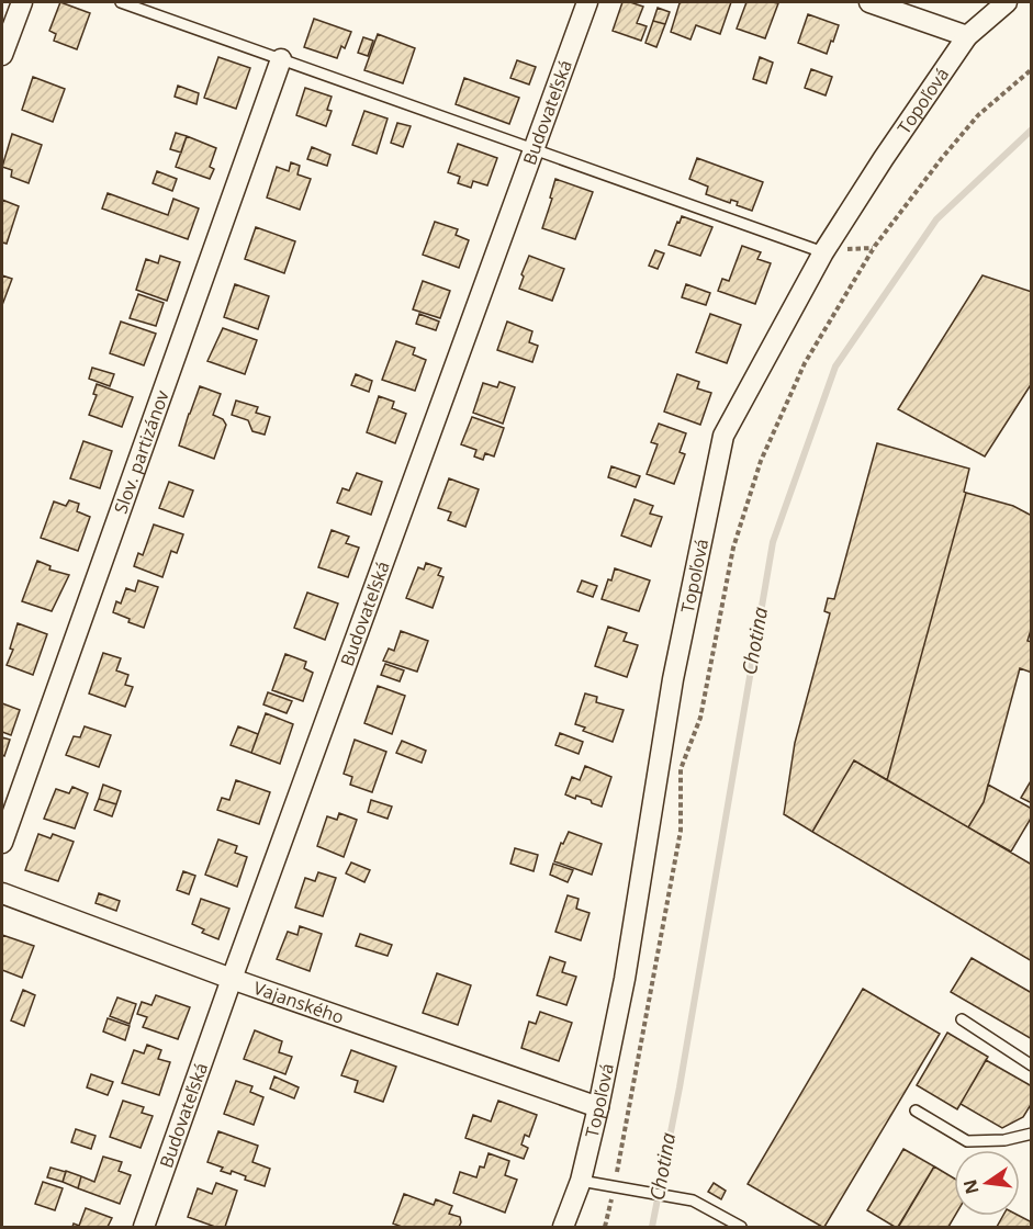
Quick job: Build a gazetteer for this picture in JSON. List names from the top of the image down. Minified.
{"streets":{"street":["Topoľová","Budovateľská","Slov. partizánov","Vajanského"]},"crossings":[["Topoľová","Vajanského"],["Budovateľská","Vajanského"]],"water":["Chotina"],"north":"left"}
